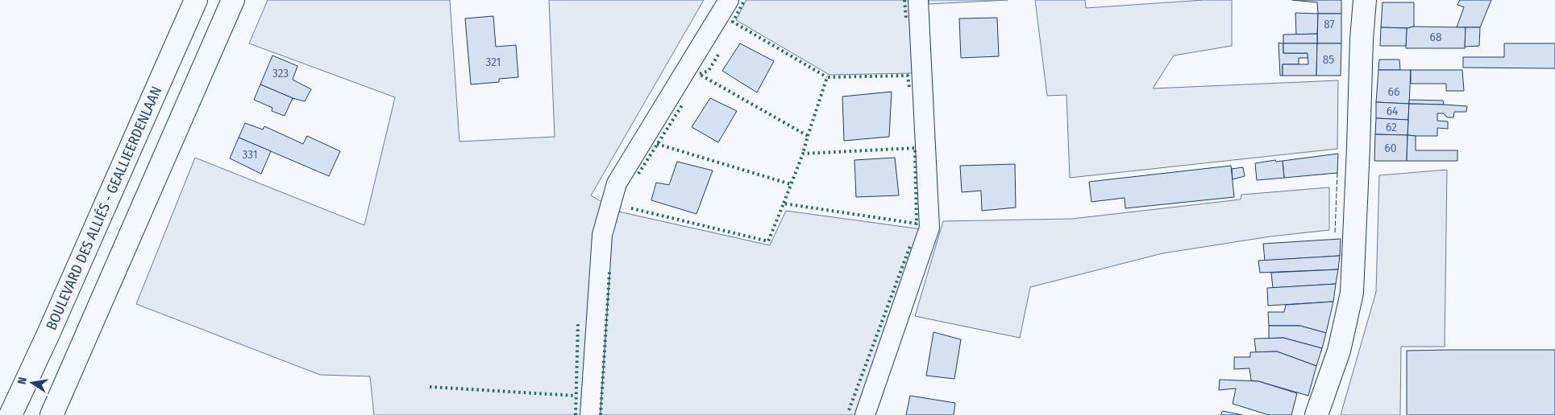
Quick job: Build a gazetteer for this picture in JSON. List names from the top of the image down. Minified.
{"streets":{"main road":["BOULEVARD DES ALLIÉS - GEALLIEERDENLAAN"]},"house_numbers":["87","68","85","321","323","66","64","62","60","331"],"north":"left"}
